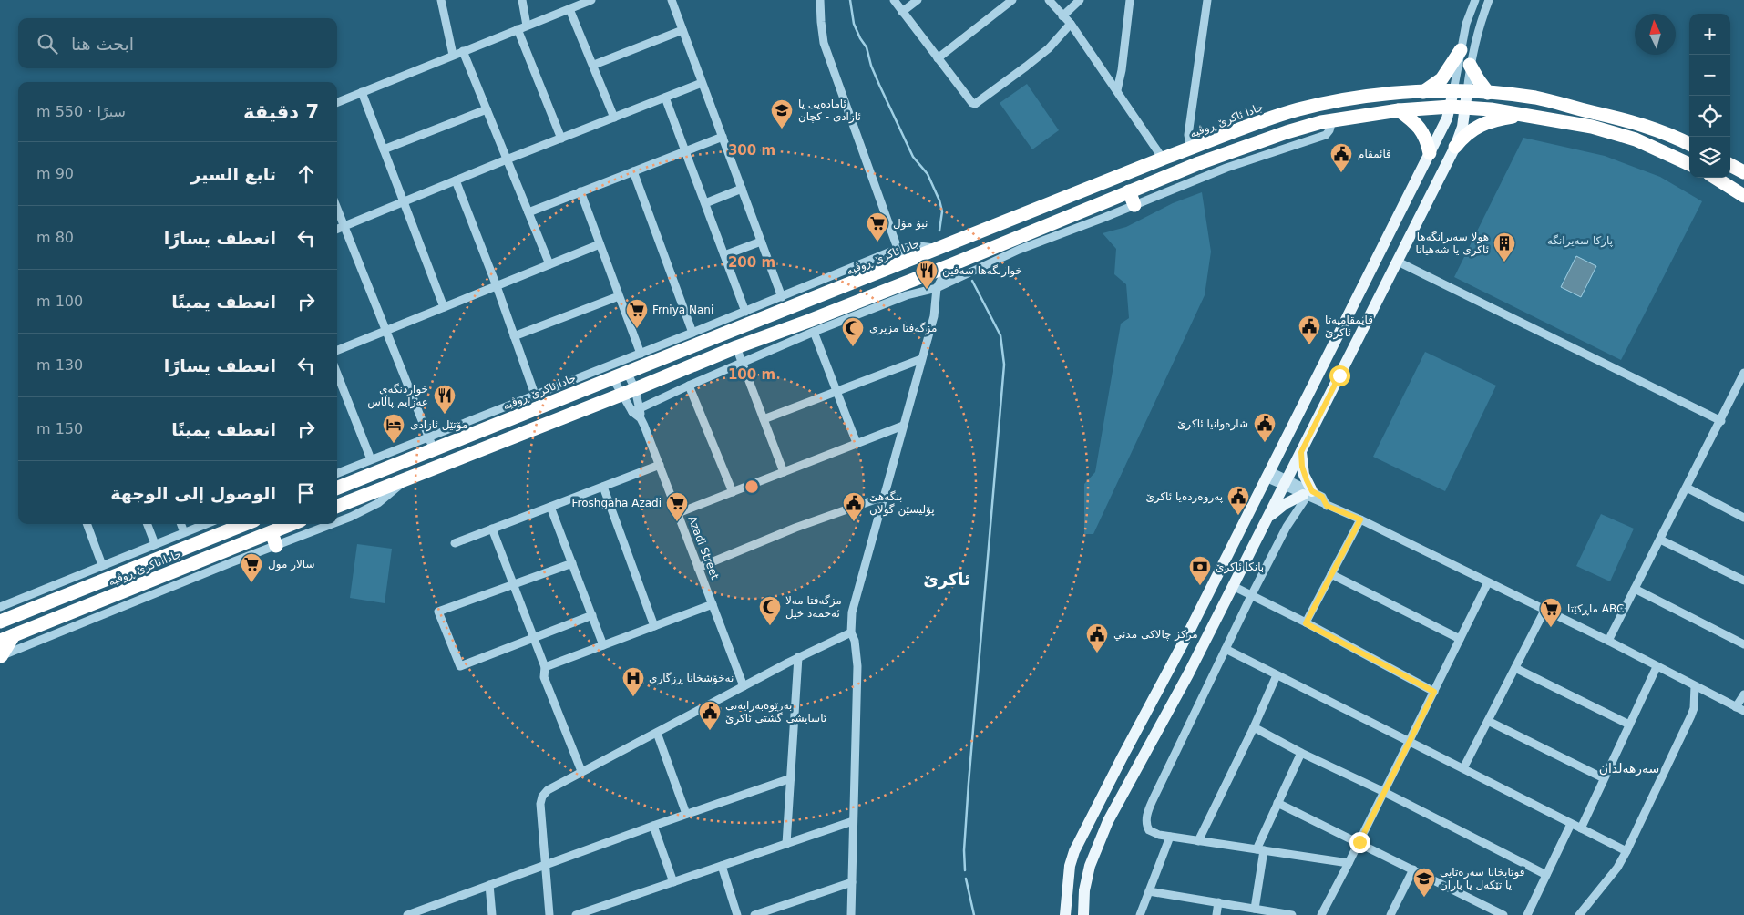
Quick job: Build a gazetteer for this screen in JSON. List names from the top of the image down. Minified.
{"streets":{"highway":["جادا ئاکرێ ڕوڤیە"],"street":["Azadi Street"]},"crossings":[["جادا ئاکرێ ڕوڤیە","Azadi Street"]],"districts":["ئاکرێ","سەرهەلدان"],"parks":["پارکا سەیرانگه"],"places":{"school or university":["ئامادەیی یا ئازادی - کچان","قوتابخانا سەرەتایی یا تێکەل یا باران"],"public building":["قائمقام","قایمقامیەتا ئاکرێ","شارەوانیا ئاکرێ","پەروەردەیا ئاكرێ","بنگە‌ھێ پۆلیسێن گولان","مركز چالاکى مدني","بەرێوەبەرایەتی ئاسایشی گشتی ئاکرێ"],"supermarket":["نیۆ مۆل","Frniya Nani","Froshgaha Azadi","سالار مول","ماڕکێتا ABC"],"building":["هولا سەیرانگەها ئاکری یا شەهیانا"],"restaurant":["خوارنگەھا سەفین","خواردنگەی عەزایم پاڵاس"],"mosque":["مزگەفتا مزیری","مزگەفتا مەلا ئەحمەد خیل"],"hotel":["مۆتێل ئازادی"],"bank":["بانکا ئاکرێ"],"hospital":["نەخۆشخانا ڕزگاری"]},"north":"top","page":{"map_buttons":["+","−"],"search":"ابحث هنا","heading":["7 دقيقة","سيرًا · 550 m"],"list":[["تابع السير","90 m"],["انعطف يسارًا","80 m"],["انعطف يمينًا","100 m"],["انعطف يسارًا","130 m"],["انعطف يمينًا","150 m"],"الوصول إلى الوجهة"]},"rings":["300 m","200 m","100 m"]}
